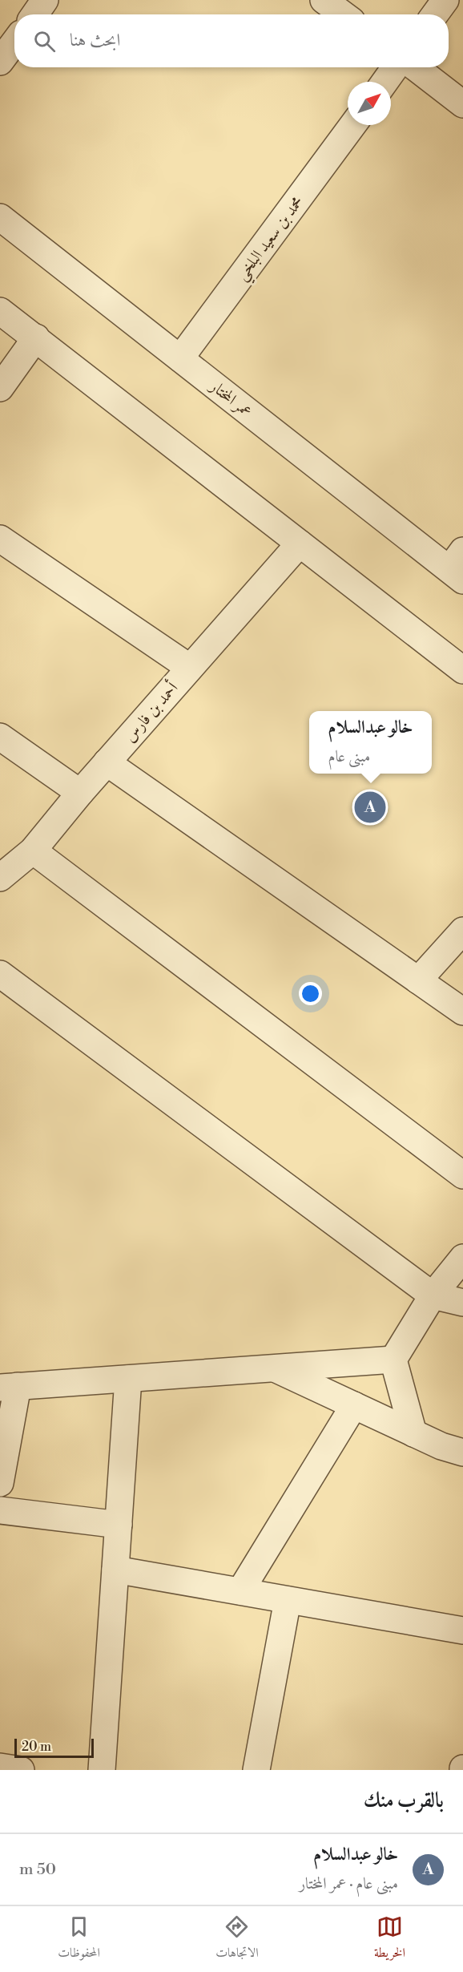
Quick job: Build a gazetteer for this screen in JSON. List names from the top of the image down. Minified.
{"streets":{"street":["محمد بن سعيد البلخي","عمر المختار","أحمد بن فارس"]},"crossings":[["محمد بن سعيد البلخي","عمر المختار"]],"scale_bar":"20 m","north":"top right","page":{"search":"ابحث هنا","popup":["خالو عبدالسلام","مبنى عام"],"pins":"A","scale":"20 m","heading":"بالقرب منك","list":[{"mark":"A","name":"خالو عبدالسلام","note":"مبنى عام · عمر المختار","value":"50 m"}],"nav":["الخريطة","الاتجاهات","المحفوظات"]}}
